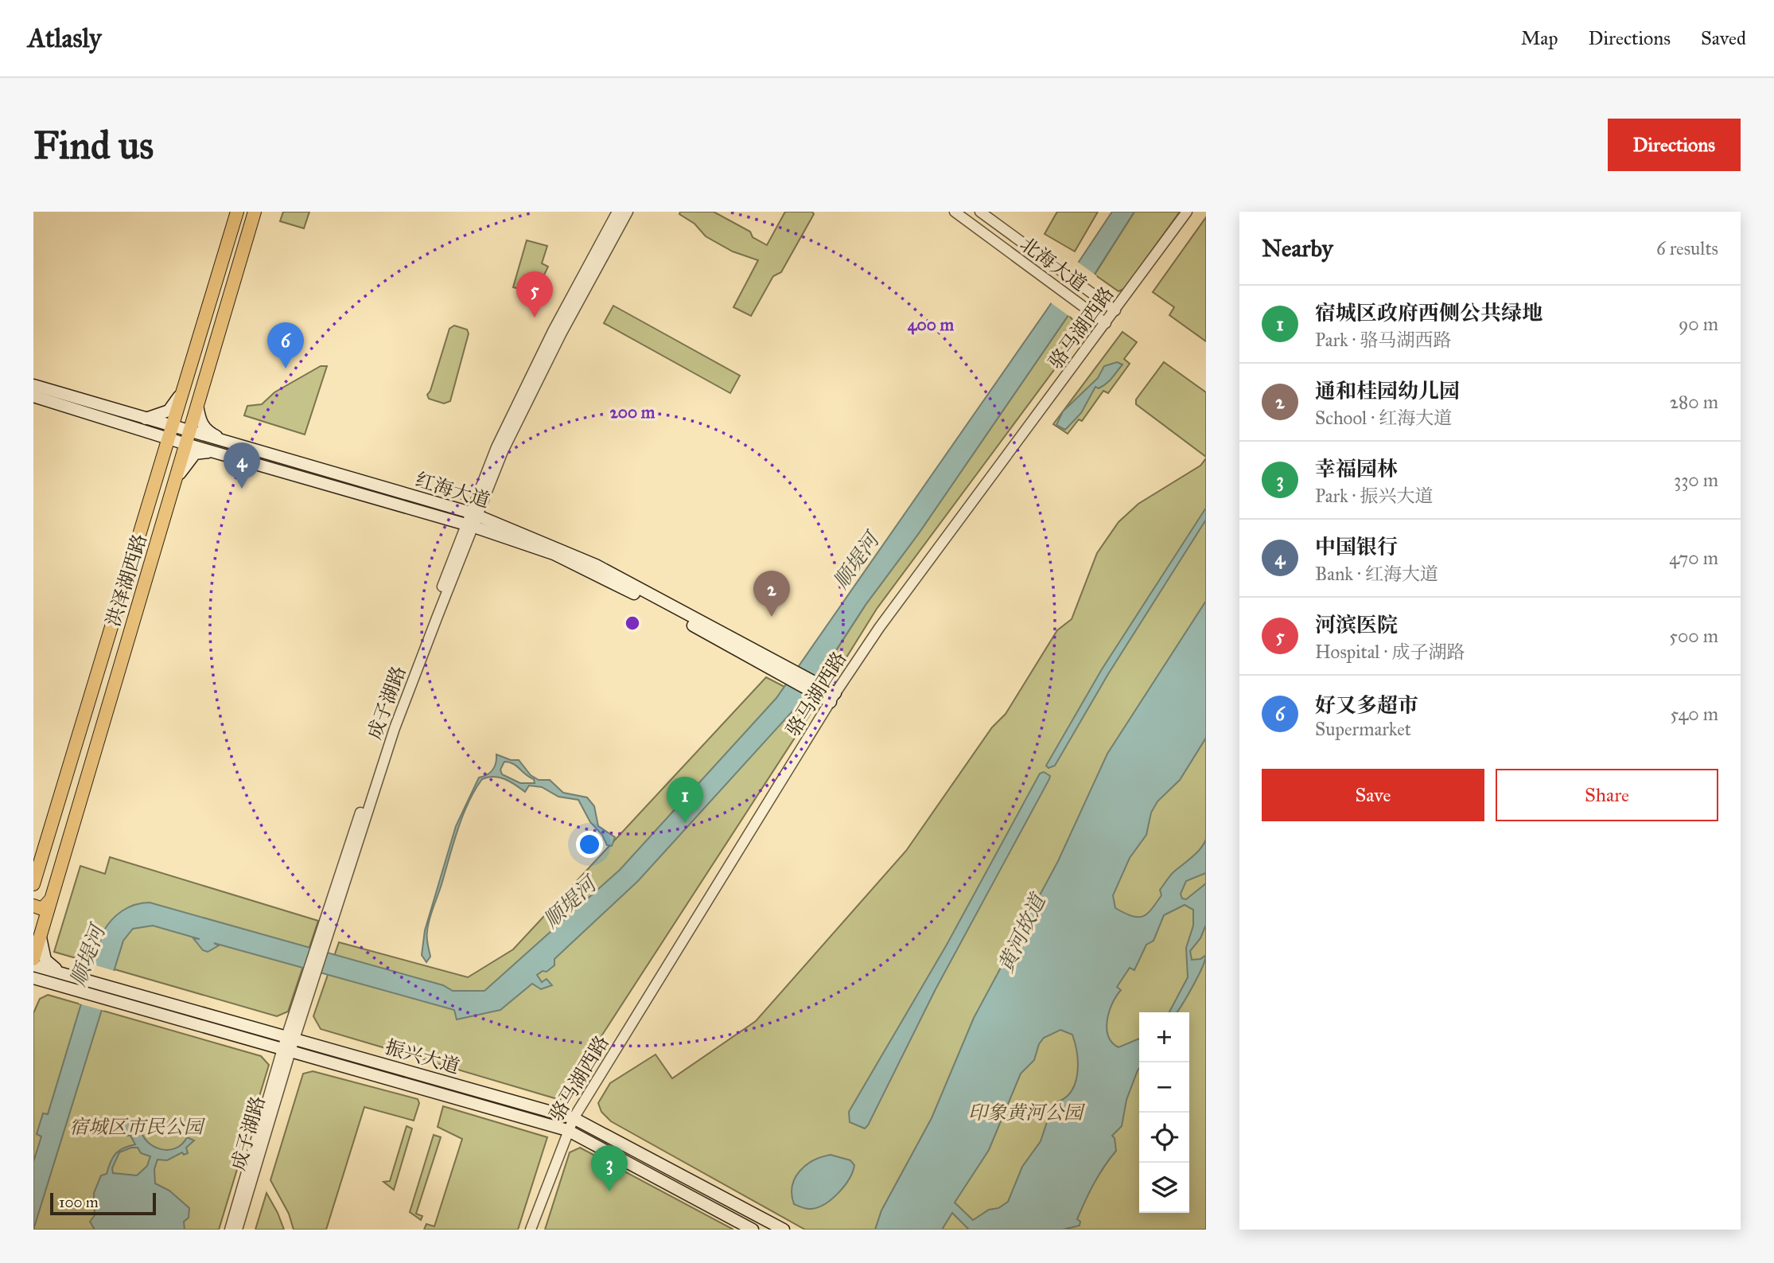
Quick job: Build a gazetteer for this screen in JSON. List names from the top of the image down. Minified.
{"streets":{"main road":["红海大道","洪泽湖西路","振兴大道"],"street":["北海大道","骆马湖西路","成子湖路"]},"crossings":[["北海大道","骆马湖西路"],["骆马湖西路","红海大道"],["骆马湖西路","振兴大道"],["红海大道","洪泽湖西路"],["红海大道","成子湖路"],["成子湖路","振兴大道"]],"water":["顺堤河","黄河故道"],"parks":["印象黄河公园","宿城区市民公园"],"scale_bar":"100 m","page":{"header":"Atlasly","nav":["Map","Directions","Saved"],"buttons":["Directions",["Save","Share"]],"title":"Find us","heading":["Nearby","6 results"],"pins":["5","6","4","2","1","3"],"list":[{"mark":"1","name":"宿城区政府西侧公共绿地","note":"Park · 骆马湖西路","value":"90 m"},{"mark":"2","name":"通和桂园幼儿园","note":"School · 红海大道","value":"280 m"},{"mark":"3","name":"幸福园林","note":"Park · 振兴大道","value":"330 m"},{"mark":"4","name":"中国银行","note":"Bank · 红海大道","value":"470 m"},{"mark":"5","name":"河滨医院","note":"Hospital · 成子湖路","value":"500 m"},{"mark":"6","name":"好又多超市","note":"Supermarket","value":"540 m"}],"map_buttons":["+","−"],"scale":"100 m"},"rings":["400 m","200 m"]}
